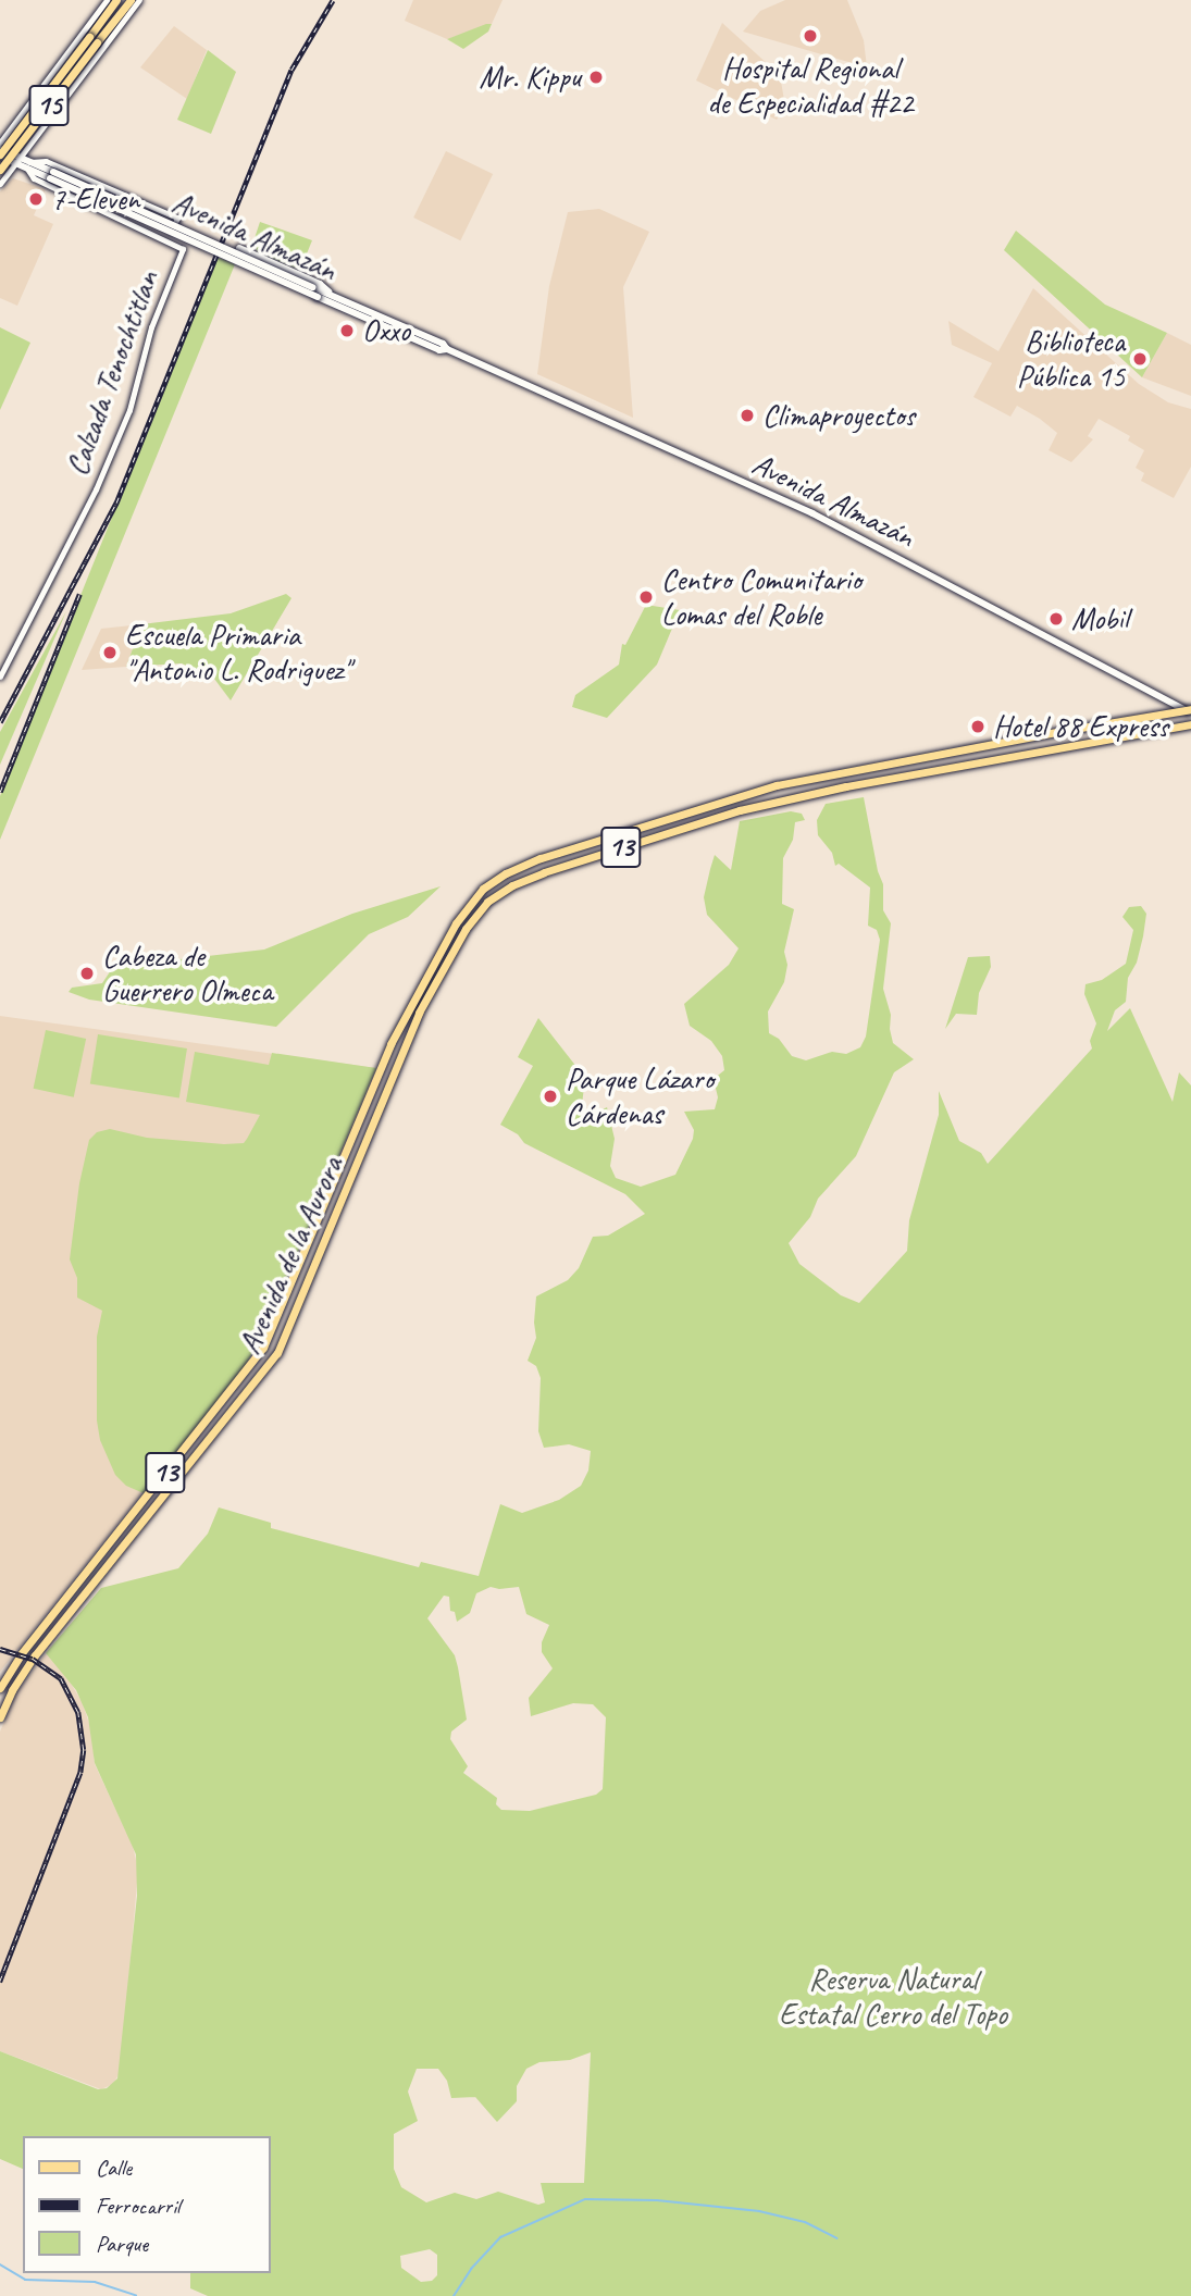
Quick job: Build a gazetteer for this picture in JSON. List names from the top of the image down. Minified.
{"streets":{"main road":["15","Avenida Almazán","13","Avenida de la Aurora"],"street":["Calzada Tenochtitlan"]},"crossings":[["15","Avenida Almazán"],["Avenida Almazán","13"],["13","Avenida de la Aurora"]],"parks":["Reserva Natural Estatal Cerro del Topo"],"places":["Hospital Regional de Especialidad #22","Mr. Kippu","7-Eleven","Oxxo","Biblioteca Pública 15","Climaproyectos","Centro Comunitario Lomas del Roble","Mobil","Escuela Primaria \"Antonio L. Rodriguez\"","Hotel 88 Express","Cabeza de Guerrero Olmeca","Parque Lázaro Cárdenas"],"legend":["Calle","Ferrocarril","Parque"]}
